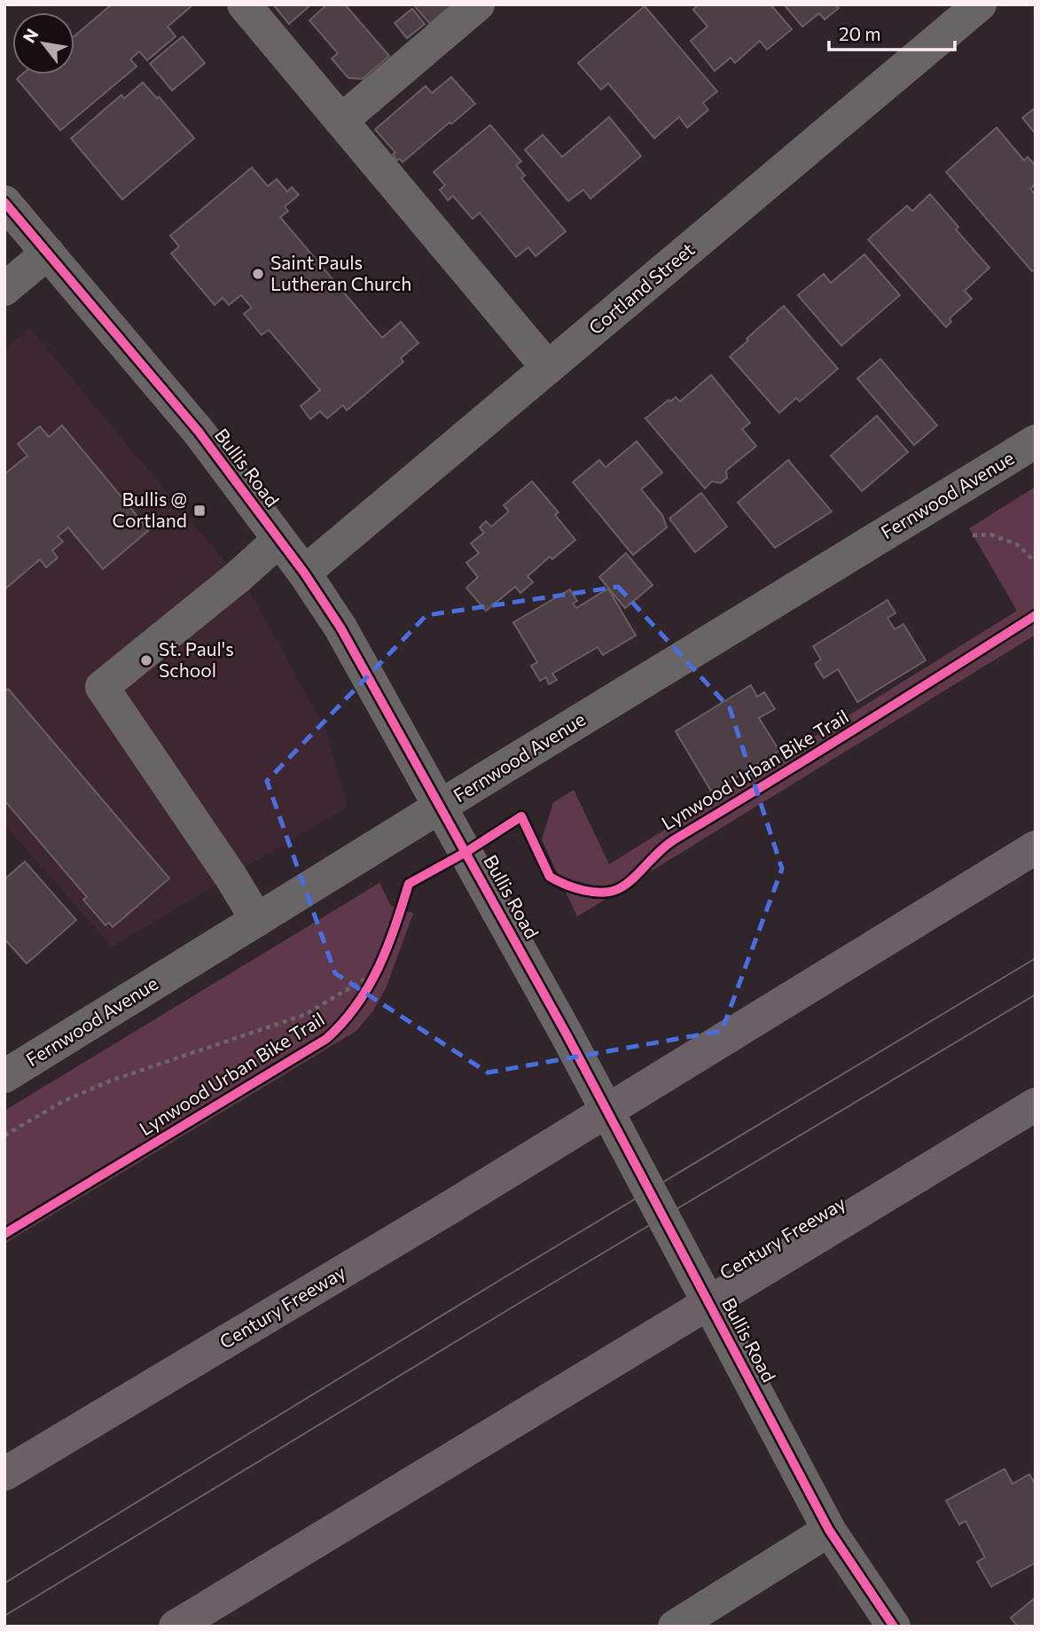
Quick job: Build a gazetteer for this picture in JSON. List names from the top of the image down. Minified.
{"streets":{"highway":["Century Freeway"],"street":["Cortland Street","Bullis Road","Fernwood Avenue"],"cycle path":["Lynwood Urban Bike Trail"]},"crossings":[["Cortland Street","Bullis Road"],["Bullis Road","Fernwood Avenue"]],"places":{"other":["Saint Pauls Lutheran Church","St. Paul's School"],"transit":["Bullis @ Cortland"]},"scale_bar":"20 m","north":"top left"}
